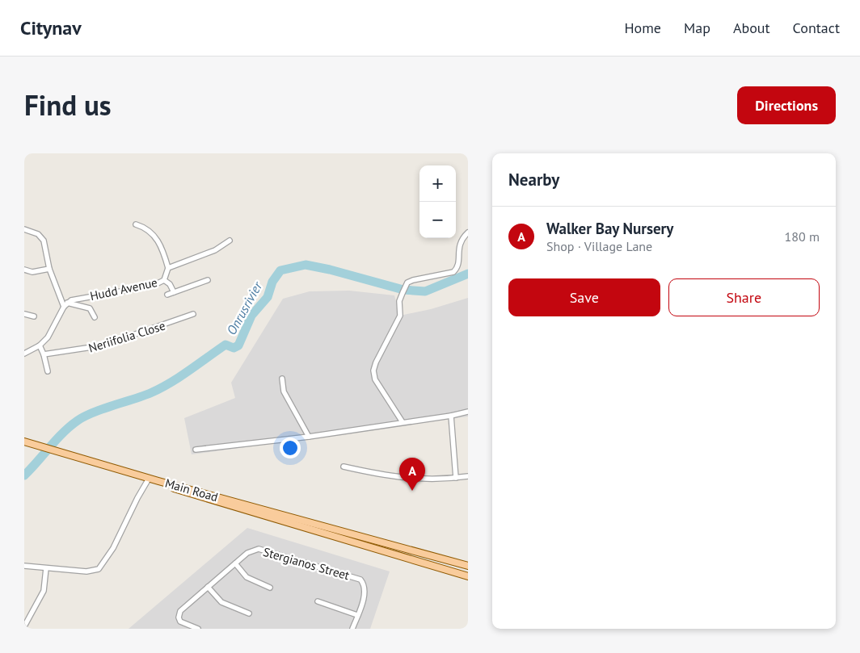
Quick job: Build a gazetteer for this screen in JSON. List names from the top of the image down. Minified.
{"streets":{"main road":["Main Road"],"street":["Hudd Avenue","Neriifolia Close","Stergianos Street"]},"water":["Onrusrivier"],"page":{"header":"Citynav","nav":["Home","Map","About","Contact"],"title":"Find us","buttons":["Directions",["Save","Share"]],"heading":"Nearby","map_buttons":["+","−"],"list":[{"mark":"A","name":"Walker Bay Nursery","note":"Shop · Village Lane","value":"180 m"}],"pins":"A"}}
